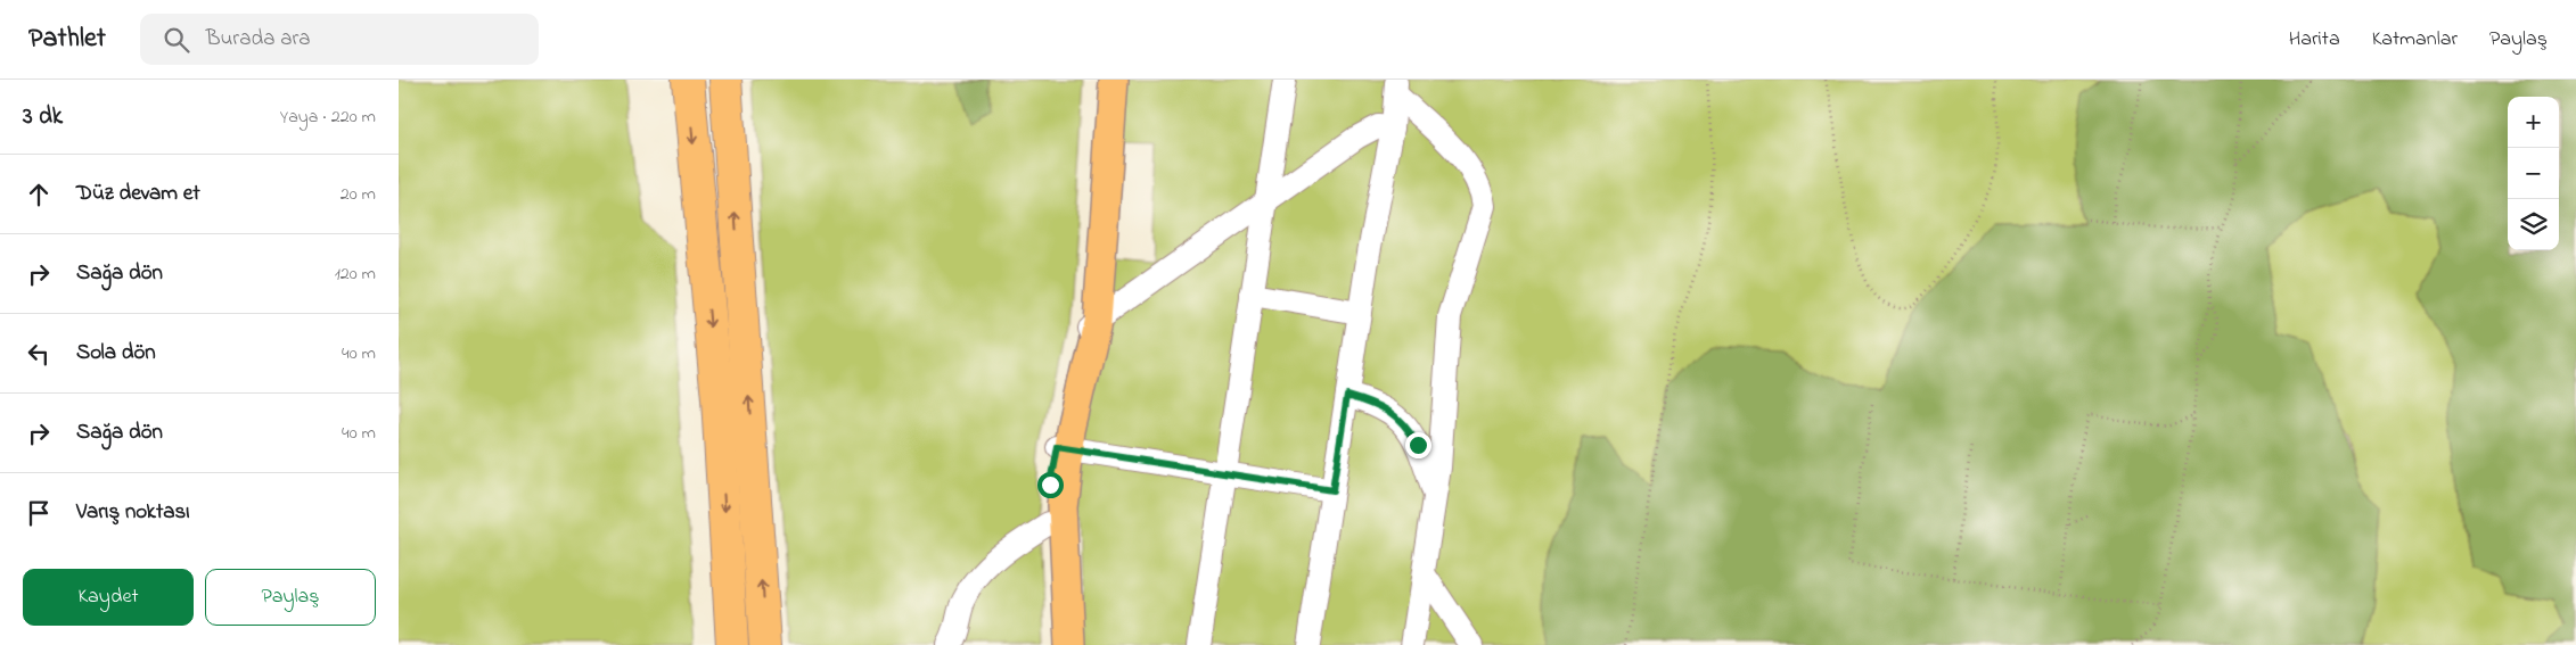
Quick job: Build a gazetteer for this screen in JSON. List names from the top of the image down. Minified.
{"page":{"header":"Pathlet","search":"Burada ara","nav":["Harita","Katmanlar","Paylaş"],"heading":["3 dk","Yaya · 220 m"],"map_buttons":["+","−"],"list":[["Düz devam et","20 m"],["Sağa dön","120 m"],["Sola dön","40 m"],["Sağa dön","40 m"],"Varış noktası"],"buttons":["Kaydet","Paylaş"]}}
